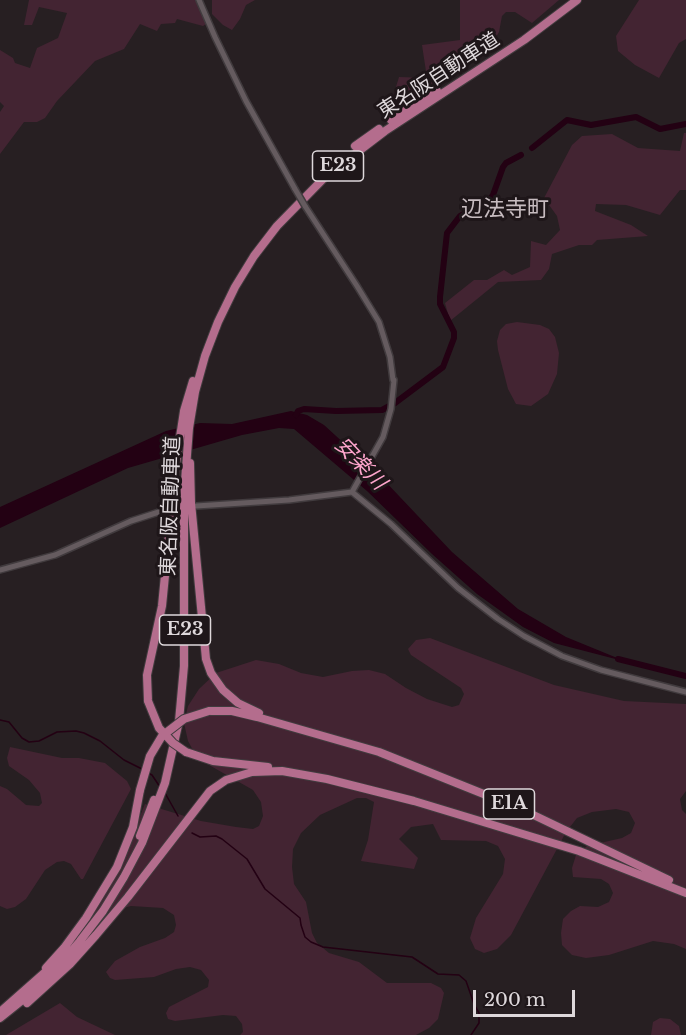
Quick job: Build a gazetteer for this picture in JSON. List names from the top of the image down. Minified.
{"streets":{"highway":["東名阪自動車道","E23","E1A"]},"districts":["辺法寺町"],"water":["安楽川"],"scale_bar":"200 m"}
